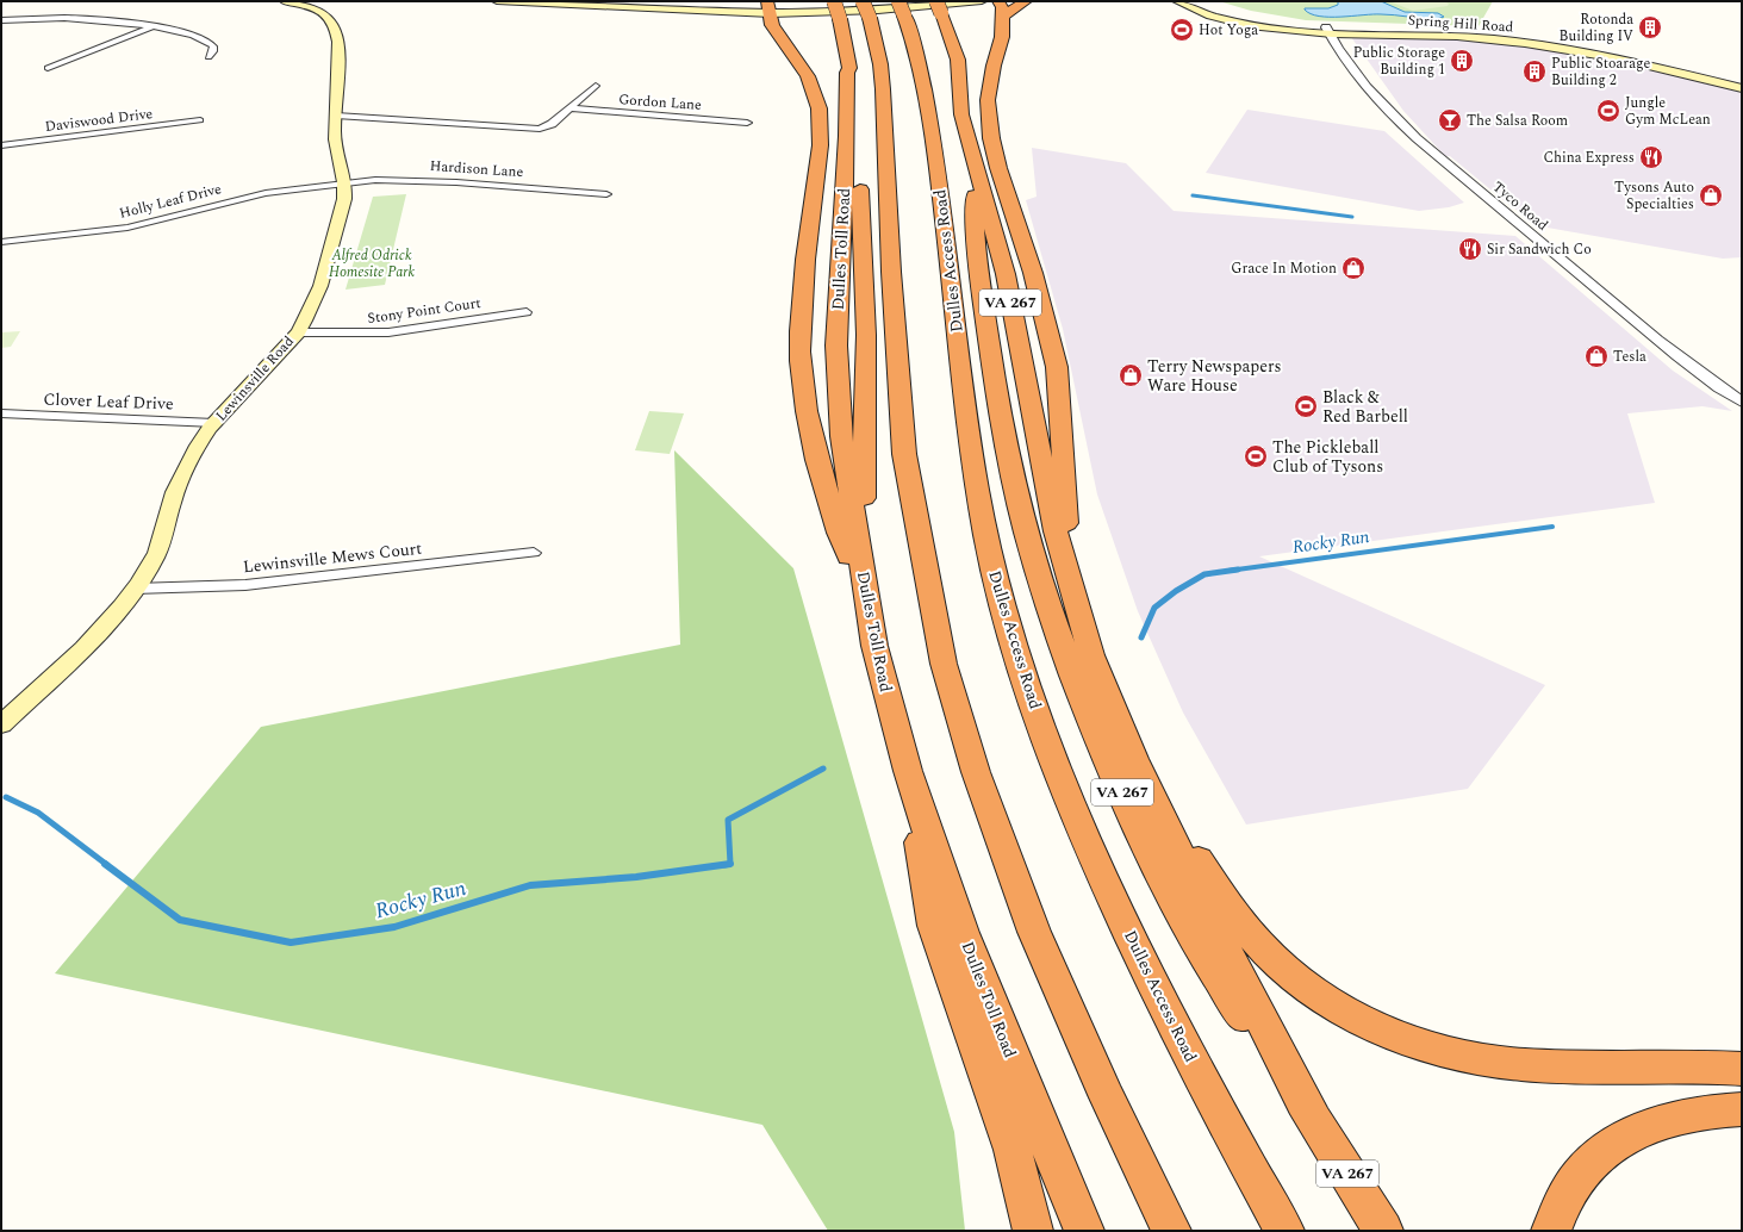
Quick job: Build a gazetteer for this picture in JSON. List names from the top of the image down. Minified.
{"streets":{"highway":["Dulles Toll Road","Dulles Access Road","VA 267"],"main road":["Spring Hill Road","Lewinsville Road"],"street":["Gordon Lane","Daviswood Drive","Hardison Lane","Holly Leaf Drive","Tyco Road","Stony Point Court","Clover Leaf Drive","Lewinsville Mews Court"]},"crossings":[["Spring Hill Road","Tyco Road"],["Hardison Lane","Holly Leaf Drive"],["Hardison Lane","Lewinsville Road"],["Holly Leaf Drive","Lewinsville Road"],["Stony Point Court","Lewinsville Road"],["Lewinsville Road","Clover Leaf Drive"],["Lewinsville Road","Lewinsville Mews Court"]],"water":["Rocky Run"],"parks":["Alfred Odrick Homesite Park"],"places":{"building":["Rotonda Building IV","Public Storage Building 1","Public Stoarage Building 2"],"sports":["Hot Yoga","Jungle Gym McLean","Black & Red Barbell","The Pickleball Club of Tysons"],"bar":["The Salsa Room"],"restaurant":["China Express","Sir Sandwich Co"],"shop":["Tysons Auto Specialties","Grace In Motion","Tesla","Terry Newspapers Ware House"]}}
